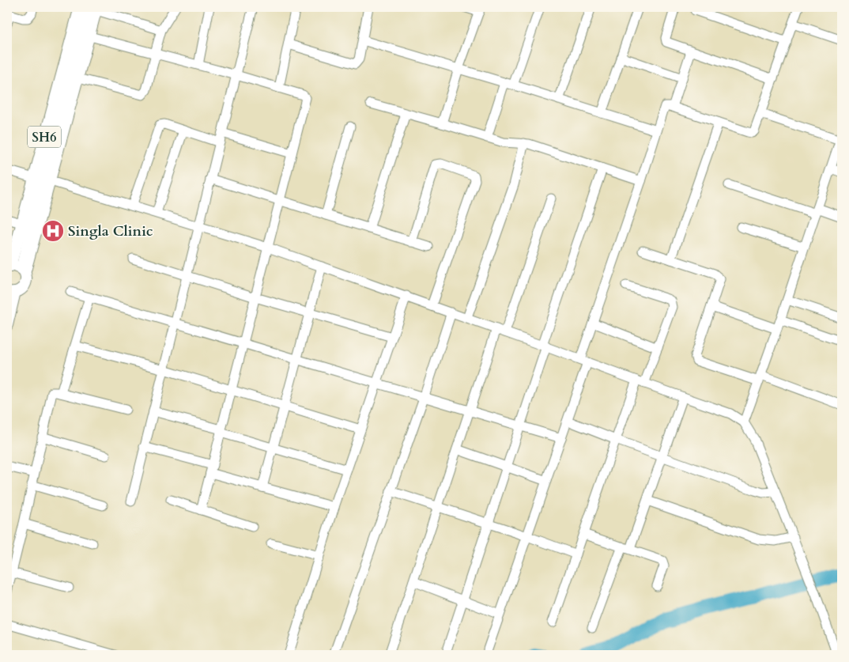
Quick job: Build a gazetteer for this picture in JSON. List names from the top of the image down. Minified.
{"streets":{"main road":["SH6"]},"places":{"hospital":["Singla Clinic"]}}
